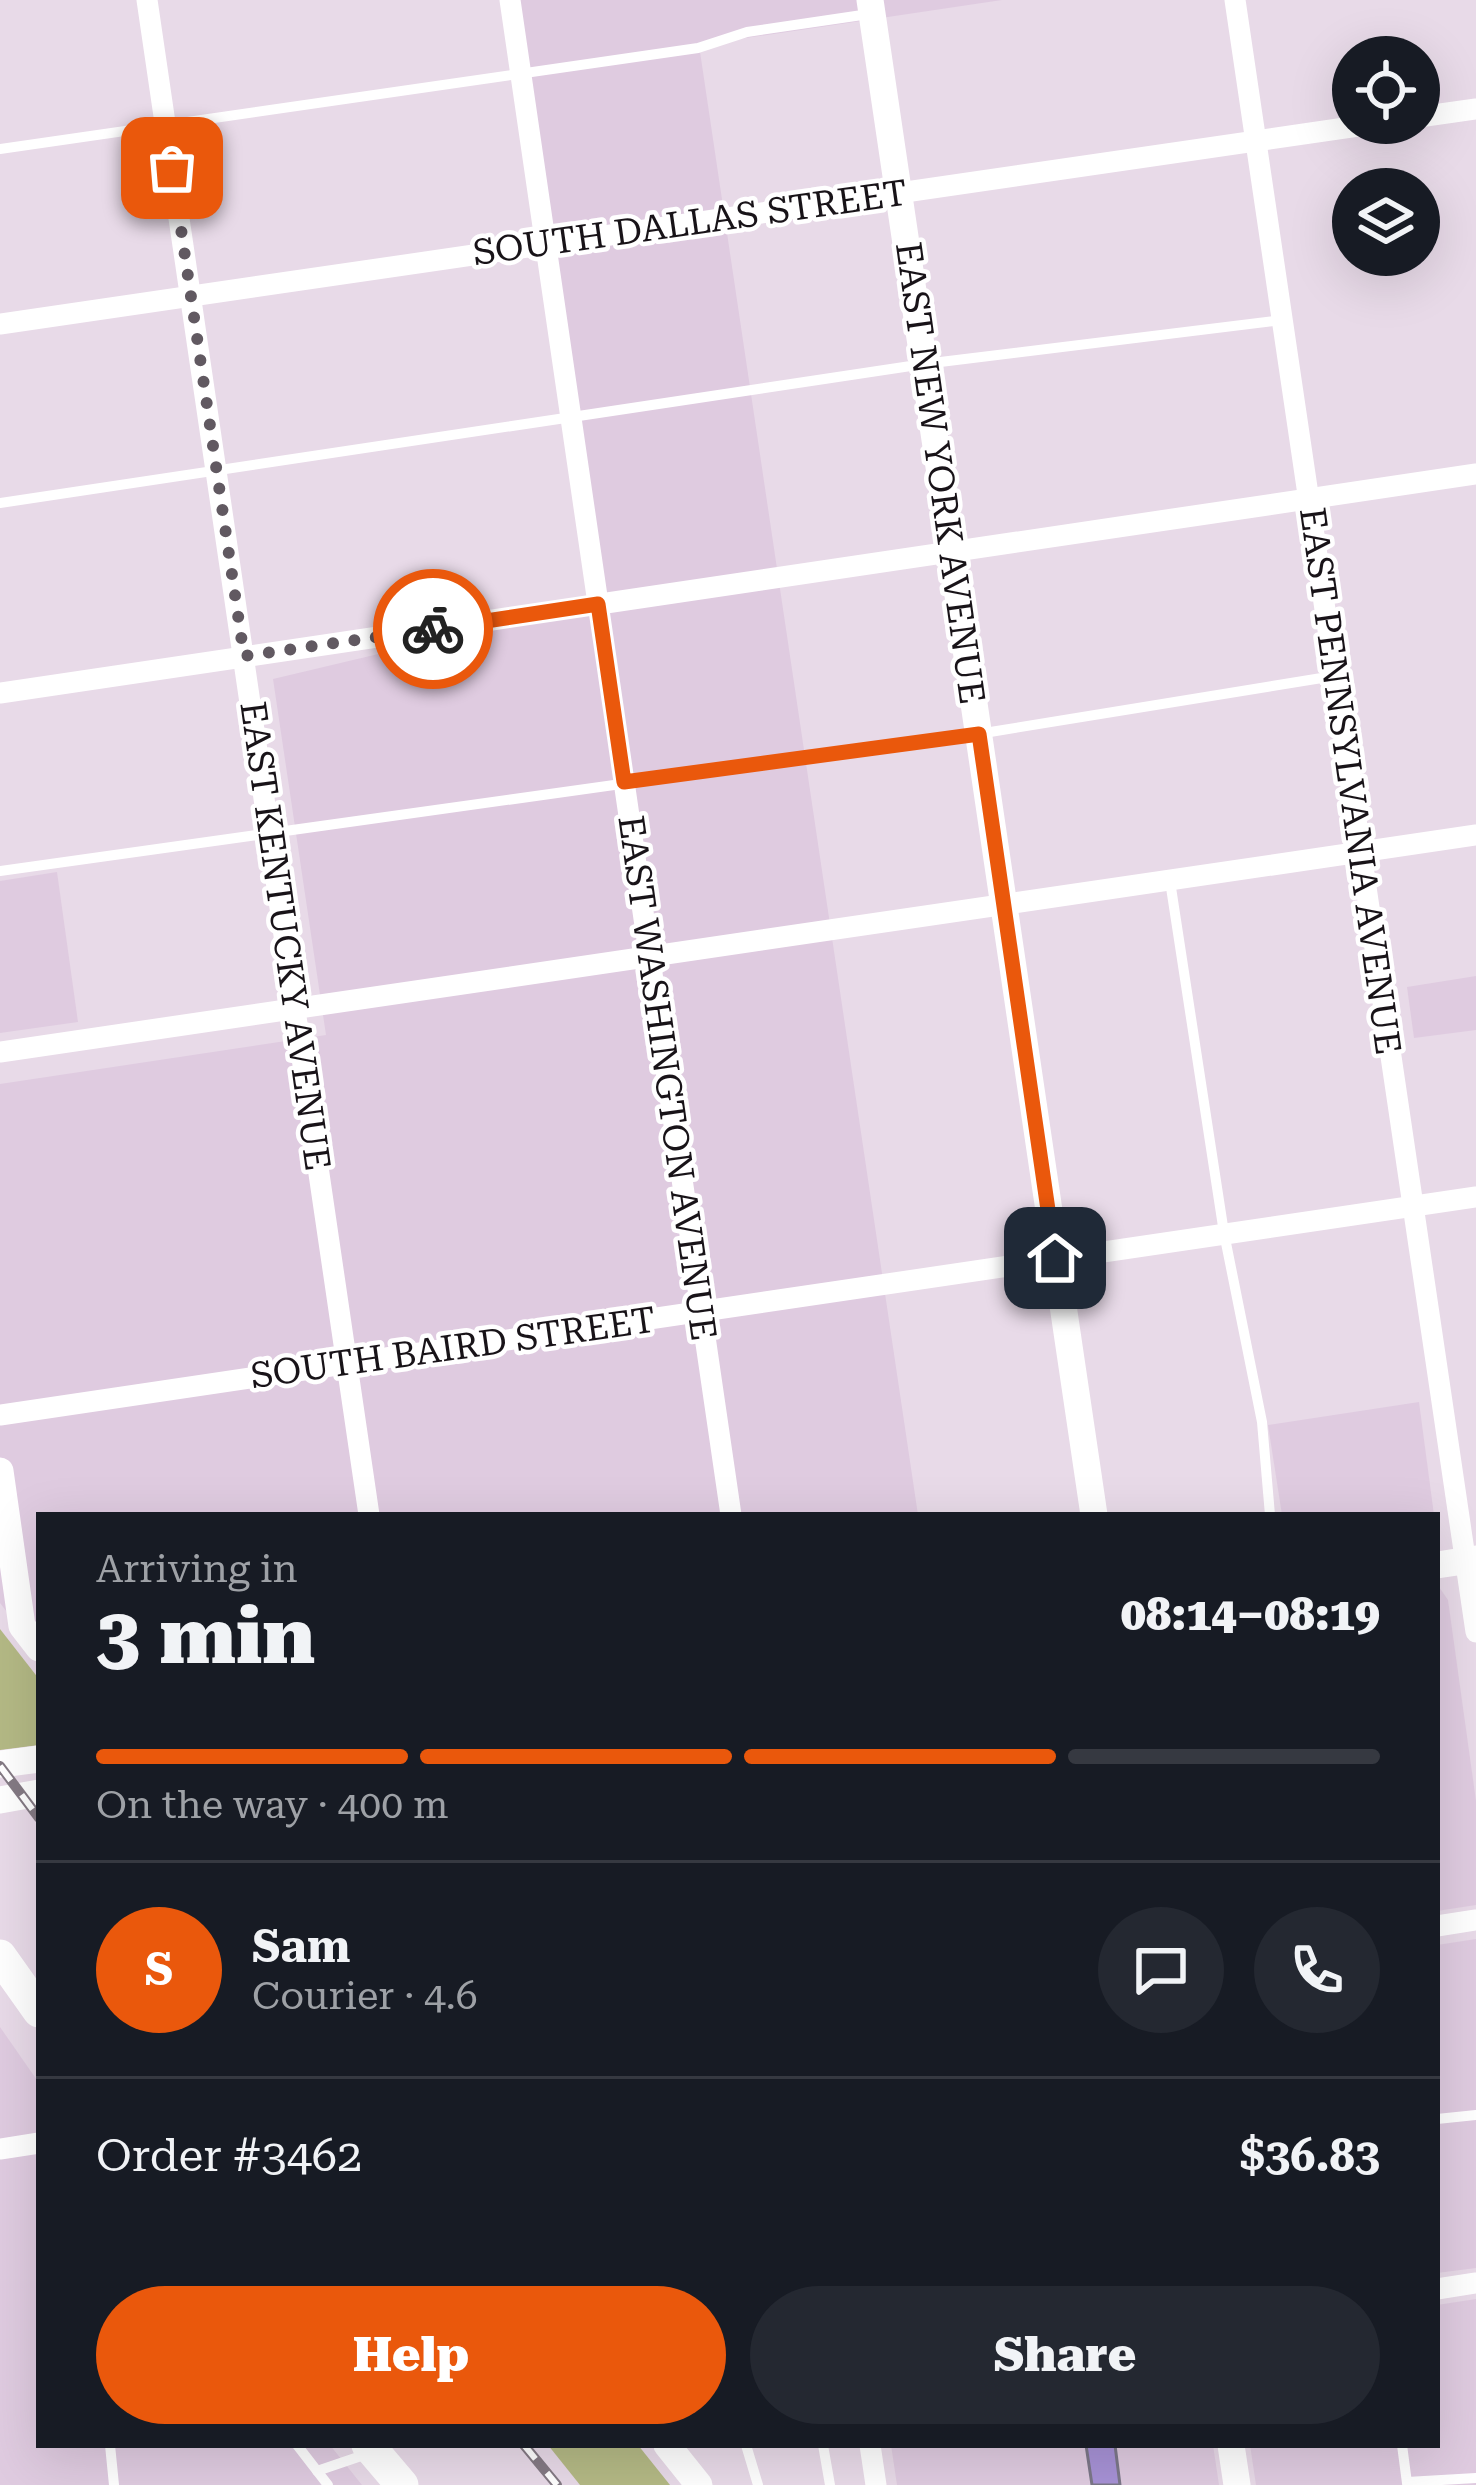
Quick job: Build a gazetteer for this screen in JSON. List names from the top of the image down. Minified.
{"streets":{"street":["SOUTH DALLAS STREET","EAST NEW YORK AVENUE","EAST PENNSYLVANIA AVENUE","EAST KENTUCKY AVENUE","EAST WASHINGTON AVENUE","SOUTH BAIRD STREET"]},"crossings":[["SOUTH DALLAS STREET","EAST NEW YORK AVENUE"],["SOUTH DALLAS STREET","EAST PENNSYLVANIA AVENUE"],["SOUTH DALLAS STREET","EAST KENTUCKY AVENUE"],["SOUTH DALLAS STREET","EAST WASHINGTON AVENUE"],["EAST NEW YORK AVENUE","SOUTH BAIRD STREET"],["EAST PENNSYLVANIA AVENUE","SOUTH BAIRD STREET"],["EAST KENTUCKY AVENUE","SOUTH BAIRD STREET"],["EAST WASHINGTON AVENUE","SOUTH BAIRD STREET"]],"page":{"heading":["3 min","Arriving in","08:14–08:19"],"panel":["Sam","Courier · 4.6","Order #3462","$36.83"],"bar":"On the way · 400 m","round":"S","buttons":["Help","Share"]}}
